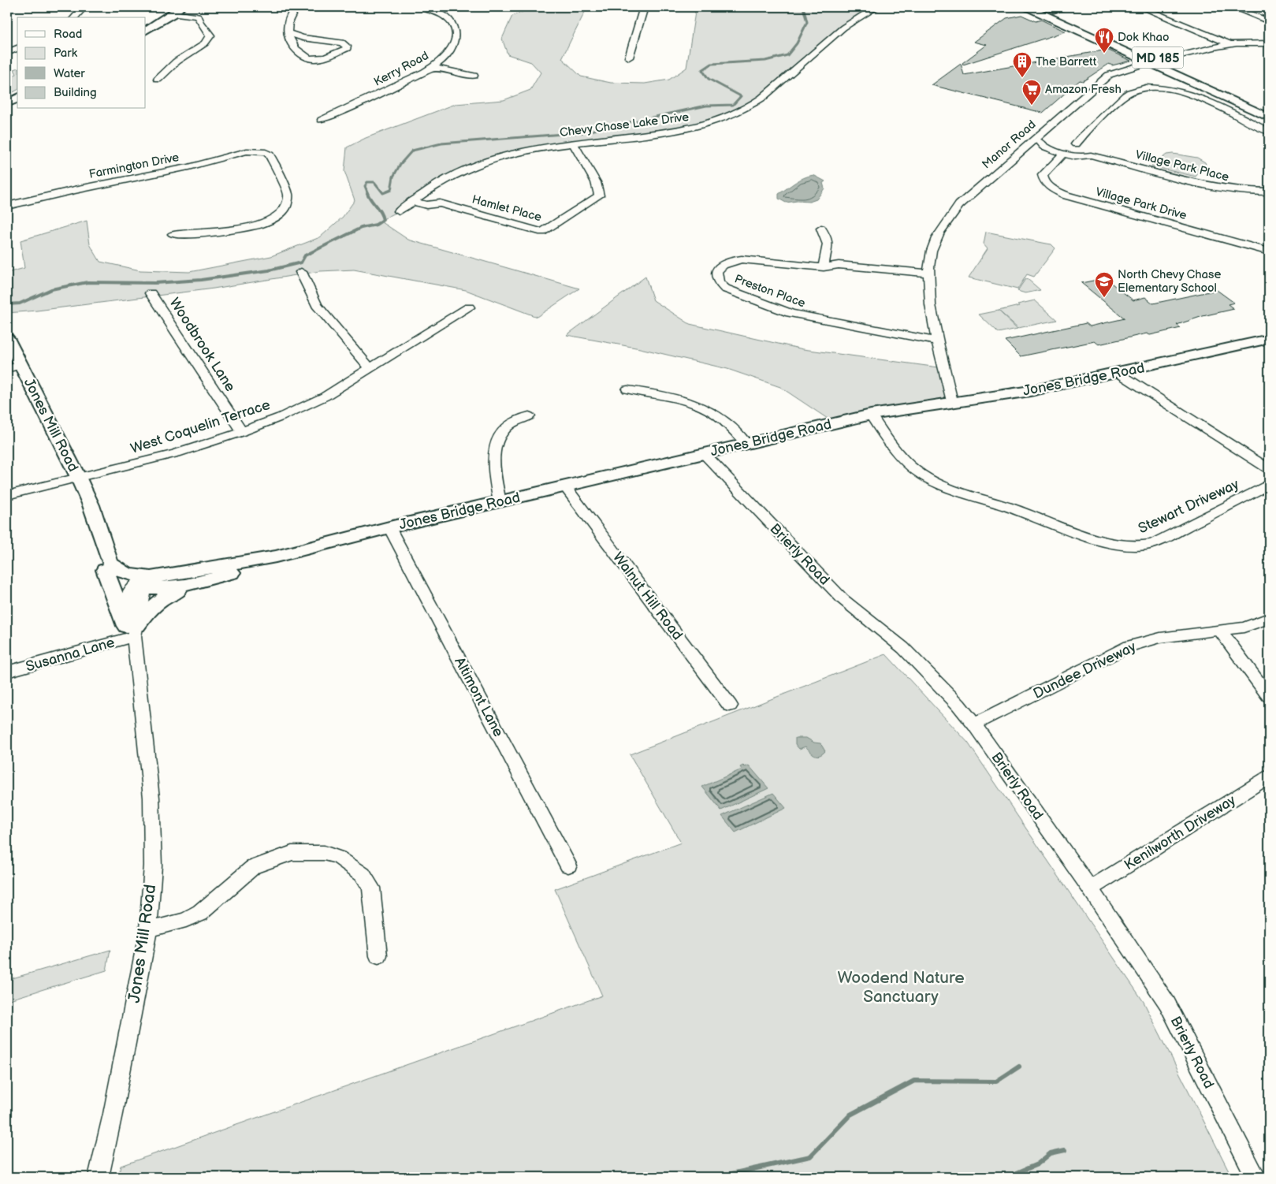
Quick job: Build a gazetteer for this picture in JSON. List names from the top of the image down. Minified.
{"streets":{"main road":["MD 185","Jones Bridge Road","Jones Mill Road"],"street":["Kerry Road","Chevy Chase Lake Drive","Manor Road","Farmington Drive","Village Park Place","Village Park Drive","Hamlet Place","Preston Place","Woodbrook Lane","West Coquelin Terrace","Stewart Driveway","Brierly Road","Walnut Hill Road","Susanna Lane","Dundee Driveway","Altimont Lane","Kenilworth Driveway"]},"crossings":[["MD 185","Manor Road"],["Chevy Chase Lake Drive","Hamlet Place"],["Manor Road","Village Park Place"],["Manor Road","Preston Place"],["Manor Road","Jones Bridge Road"],["Village Park Place","Village Park Drive"],["Woodbrook Lane","West Coquelin Terrace"],["Jones Bridge Road","Jones Mill Road"],["Jones Bridge Road","Stewart Driveway"],["Jones Bridge Road","Brierly Road"],["Jones Bridge Road","Walnut Hill Road"],["Jones Bridge Road","Altimont Lane"],["Jones Mill Road","West Coquelin Terrace"],["Jones Mill Road","Susanna Lane"],["Brierly Road","Dundee Driveway"],["Brierly Road","Kenilworth Driveway"]],"parks":["Woodend Nature Sanctuary"],"places":{"restaurant":["Dok Khao"],"building":["The Barrett"],"supermarket":["Amazon Fresh"],"school or university":["North Chevy Chase Elementary School"]},"legend":["Road","Park","Water","Building"]}
